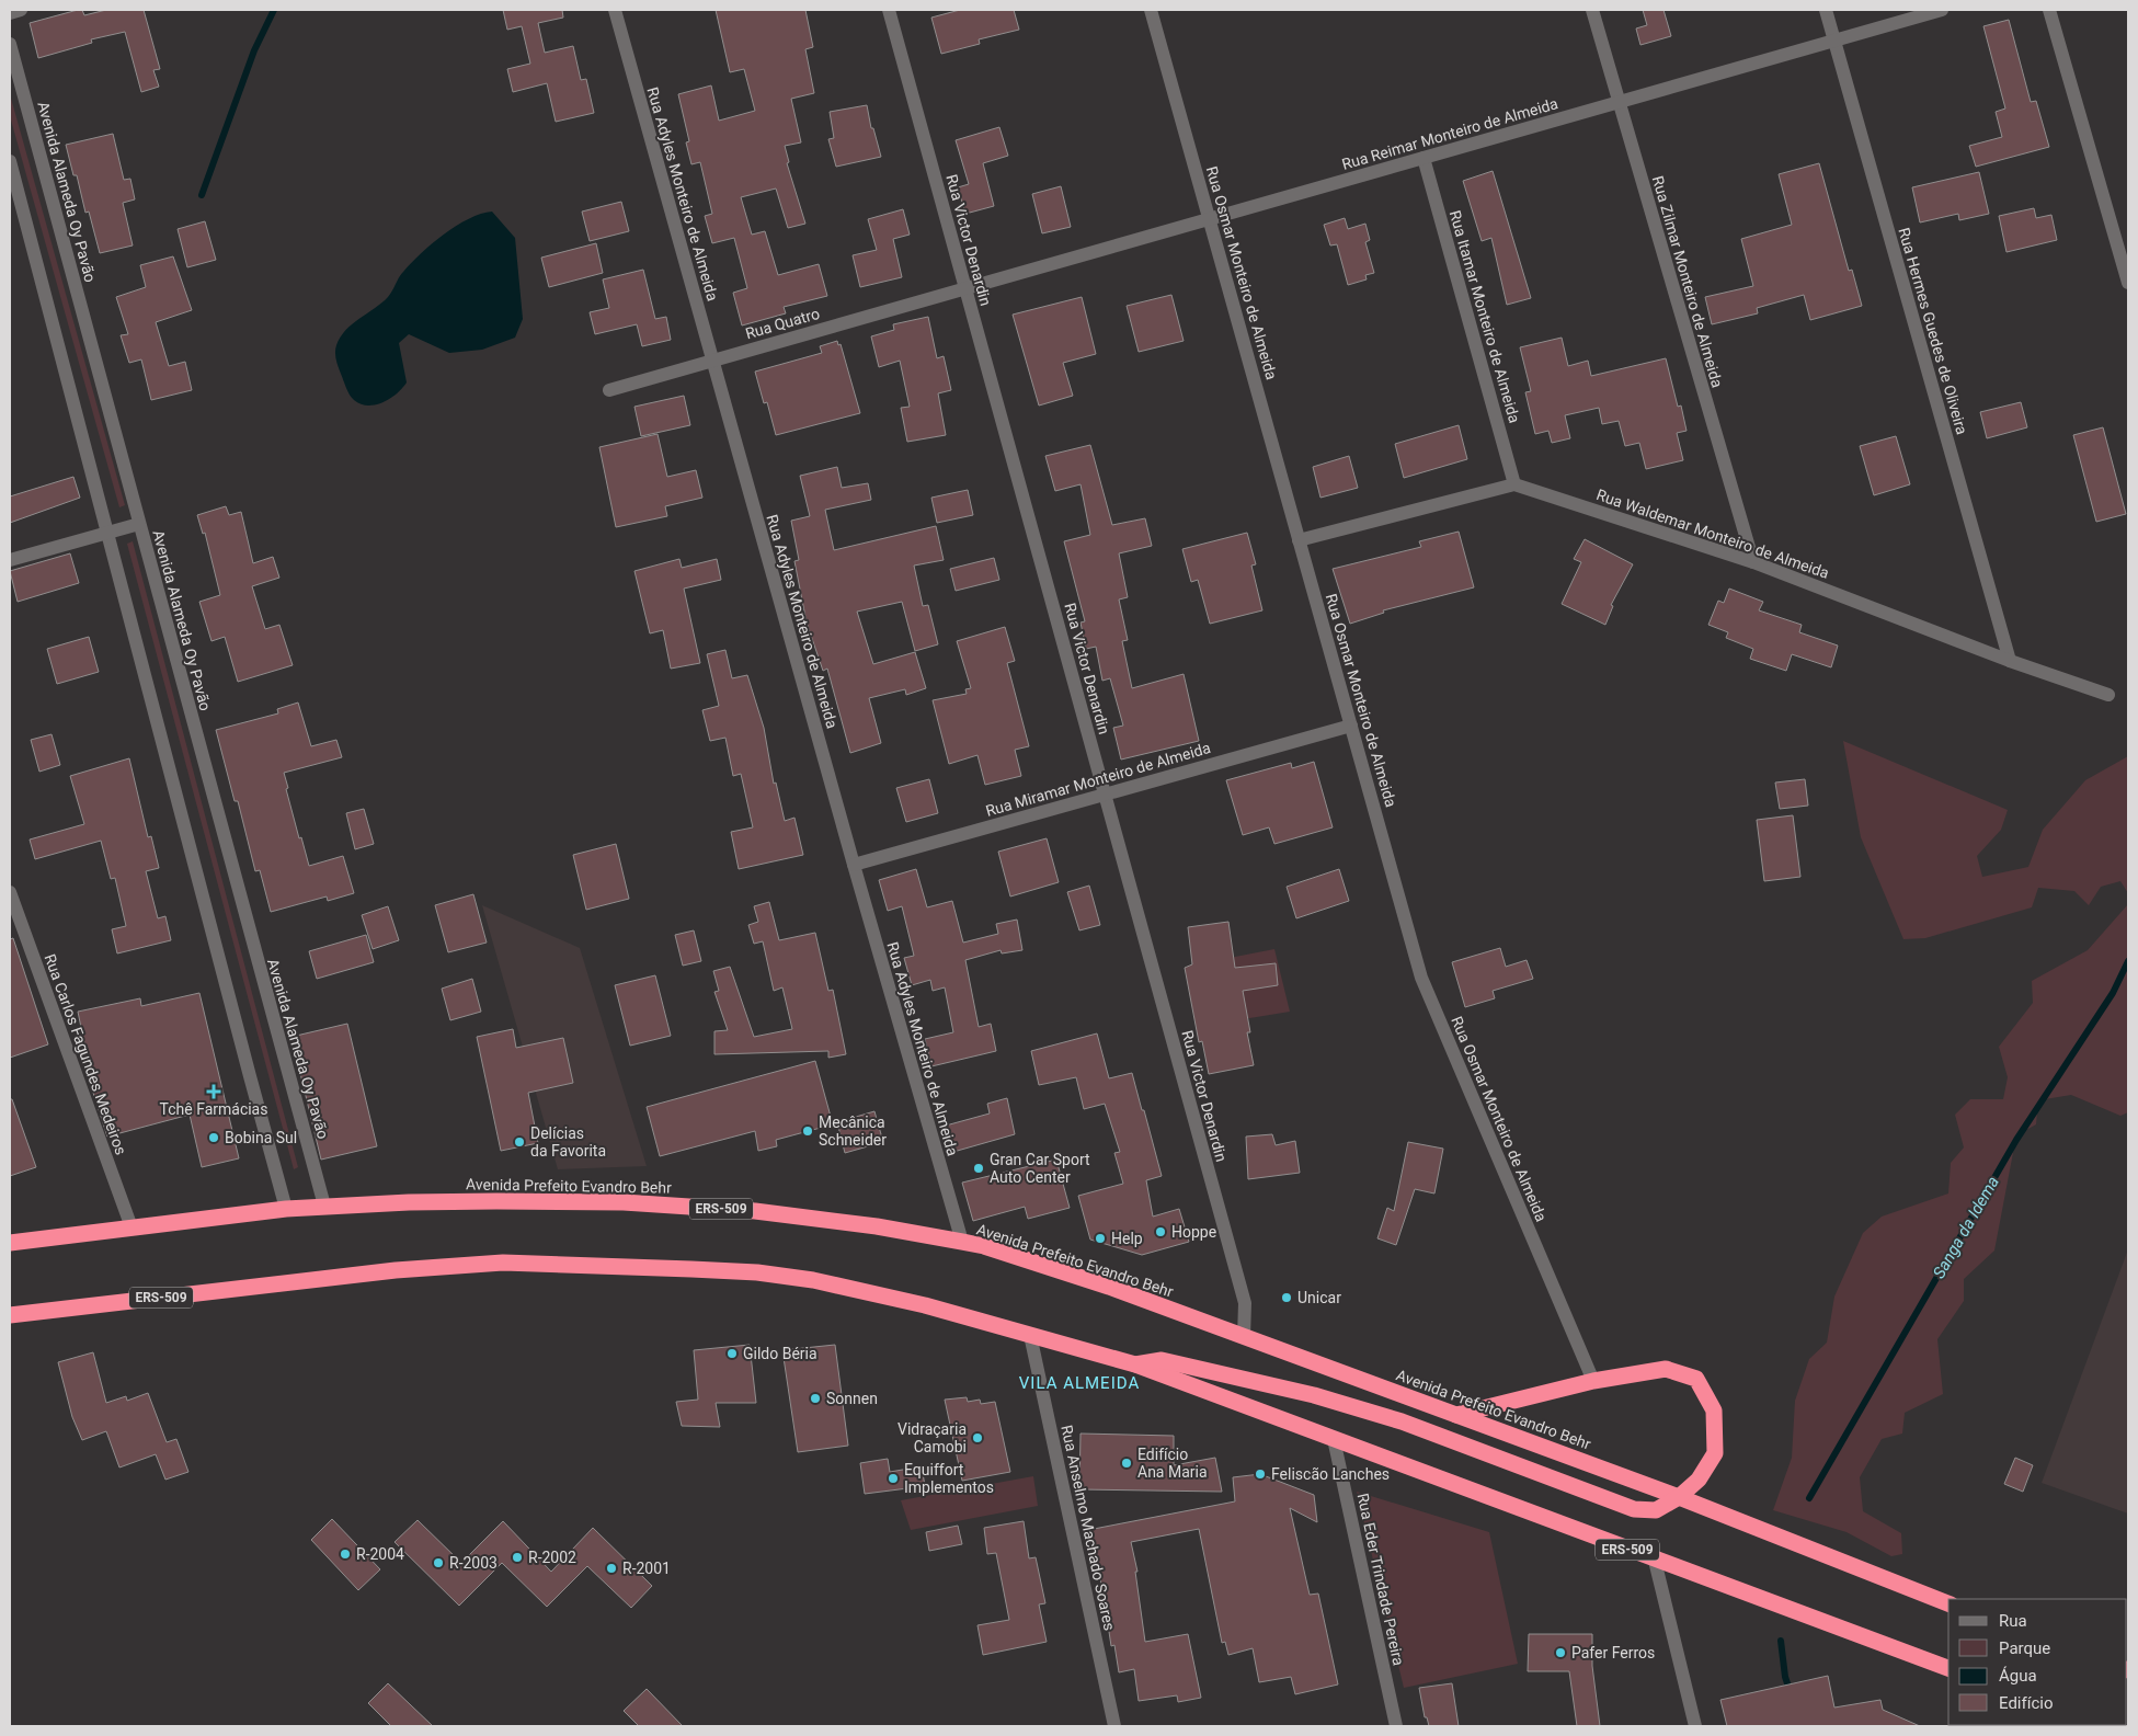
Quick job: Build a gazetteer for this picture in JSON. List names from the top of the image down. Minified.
{"streets":{"highway":["Avenida Prefeito Evandro Behr","ERS-509"],"street":["Rua Reimar Monteiro de Almeida","Avenida Alameda Oy Pavão","Rua Adyles Monteiro de Almeida","Rua Victor Denardin","Rua Osmar Monteiro de Almeida","Rua Zilmar Monteiro de Almeida","Rua Itamar Monteiro de Almeida","Rua Quatro","Rua Hermes Guedes de Oliveira","Rua Waldemar Monteiro de Almeida","Rua Miramar Monteiro de Almeida","Rua Carlos Fagundes Medeiros","Rua Anselmo Machado Soares","Rua Eder Trindade Pereira"]},"crossings":[["Rua Reimar Monteiro de Almeida","Rua Victor Denardin"],["Rua Reimar Monteiro de Almeida","Rua Osmar Monteiro de Almeida"],["Rua Reimar Monteiro de Almeida","Rua Zilmar Monteiro de Almeida"],["Rua Reimar Monteiro de Almeida","Rua Itamar Monteiro de Almeida"],["Rua Reimar Monteiro de Almeida","Rua Quatro"],["Rua Reimar Monteiro de Almeida","Rua Hermes Guedes de Oliveira"],["Avenida Alameda Oy Pavão","Avenida Prefeito Evandro Behr"],["Rua Adyles Monteiro de Almeida","Rua Quatro"],["Rua Adyles Monteiro de Almeida","Rua Miramar Monteiro de Almeida"],["Rua Adyles Monteiro de Almeida","Avenida Prefeito Evandro Behr"],["Rua Victor Denardin","Rua Quatro"],["Rua Victor Denardin","Rua Miramar Monteiro de Almeida"],["Rua Victor Denardin","Avenida Prefeito Evandro Behr"],["Rua Osmar Monteiro de Almeida","Rua Miramar Monteiro de Almeida"],["Rua Osmar Monteiro de Almeida","ERS-509"],["Rua Zilmar Monteiro de Almeida","Rua Waldemar Monteiro de Almeida"],["Rua Itamar Monteiro de Almeida","Rua Waldemar Monteiro de Almeida"],["Rua Hermes Guedes de Oliveira","Rua Waldemar Monteiro de Almeida"],["Rua Carlos Fagundes Medeiros","Avenida Prefeito Evandro Behr"],["Avenida Prefeito Evandro Behr","ERS-509"],["ERS-509","Rua Anselmo Machado Soares"],["ERS-509","Rua Eder Trindade Pereira"]],"districts":["VILA ALMEIDA"],"water":["Sanga da Idema"],"places":{"health":["Tchê Farmácias"],"other":["Mecânica Schneider","Bobina Sul","Delícias da Favorita","Gran Car Sport Auto Center","Hoppe","Help","Unicar","Gildo Béria","Sonnen","Vidraçaria Camobi","Edifício Ana Maria","Feliscão Lanches","Equiffort Implementos","R-2004","R-2002","R-2003","R-2001","Pafer Ferros"]},"legend":["Rua","Parque","Água","Edifício"]}
